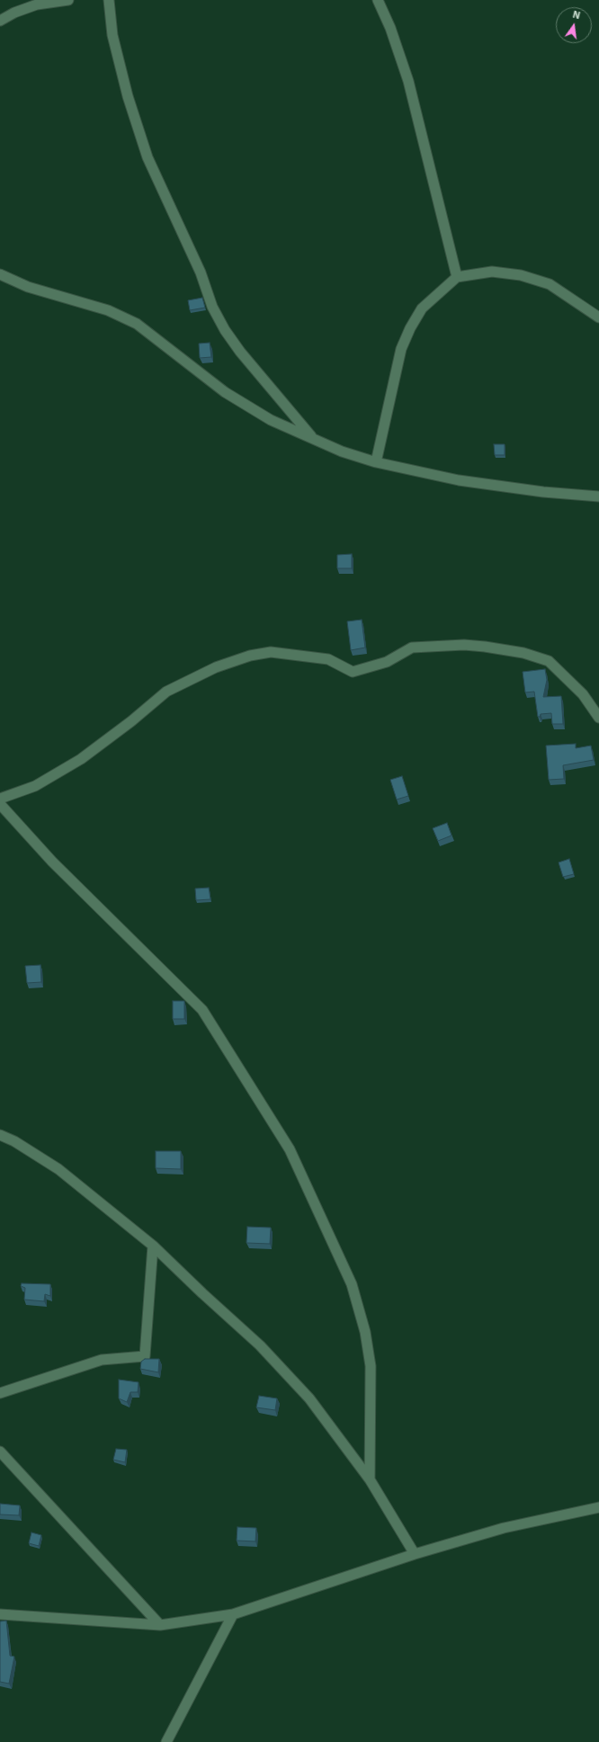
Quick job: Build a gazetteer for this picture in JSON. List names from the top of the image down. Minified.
{"north":"top"}
